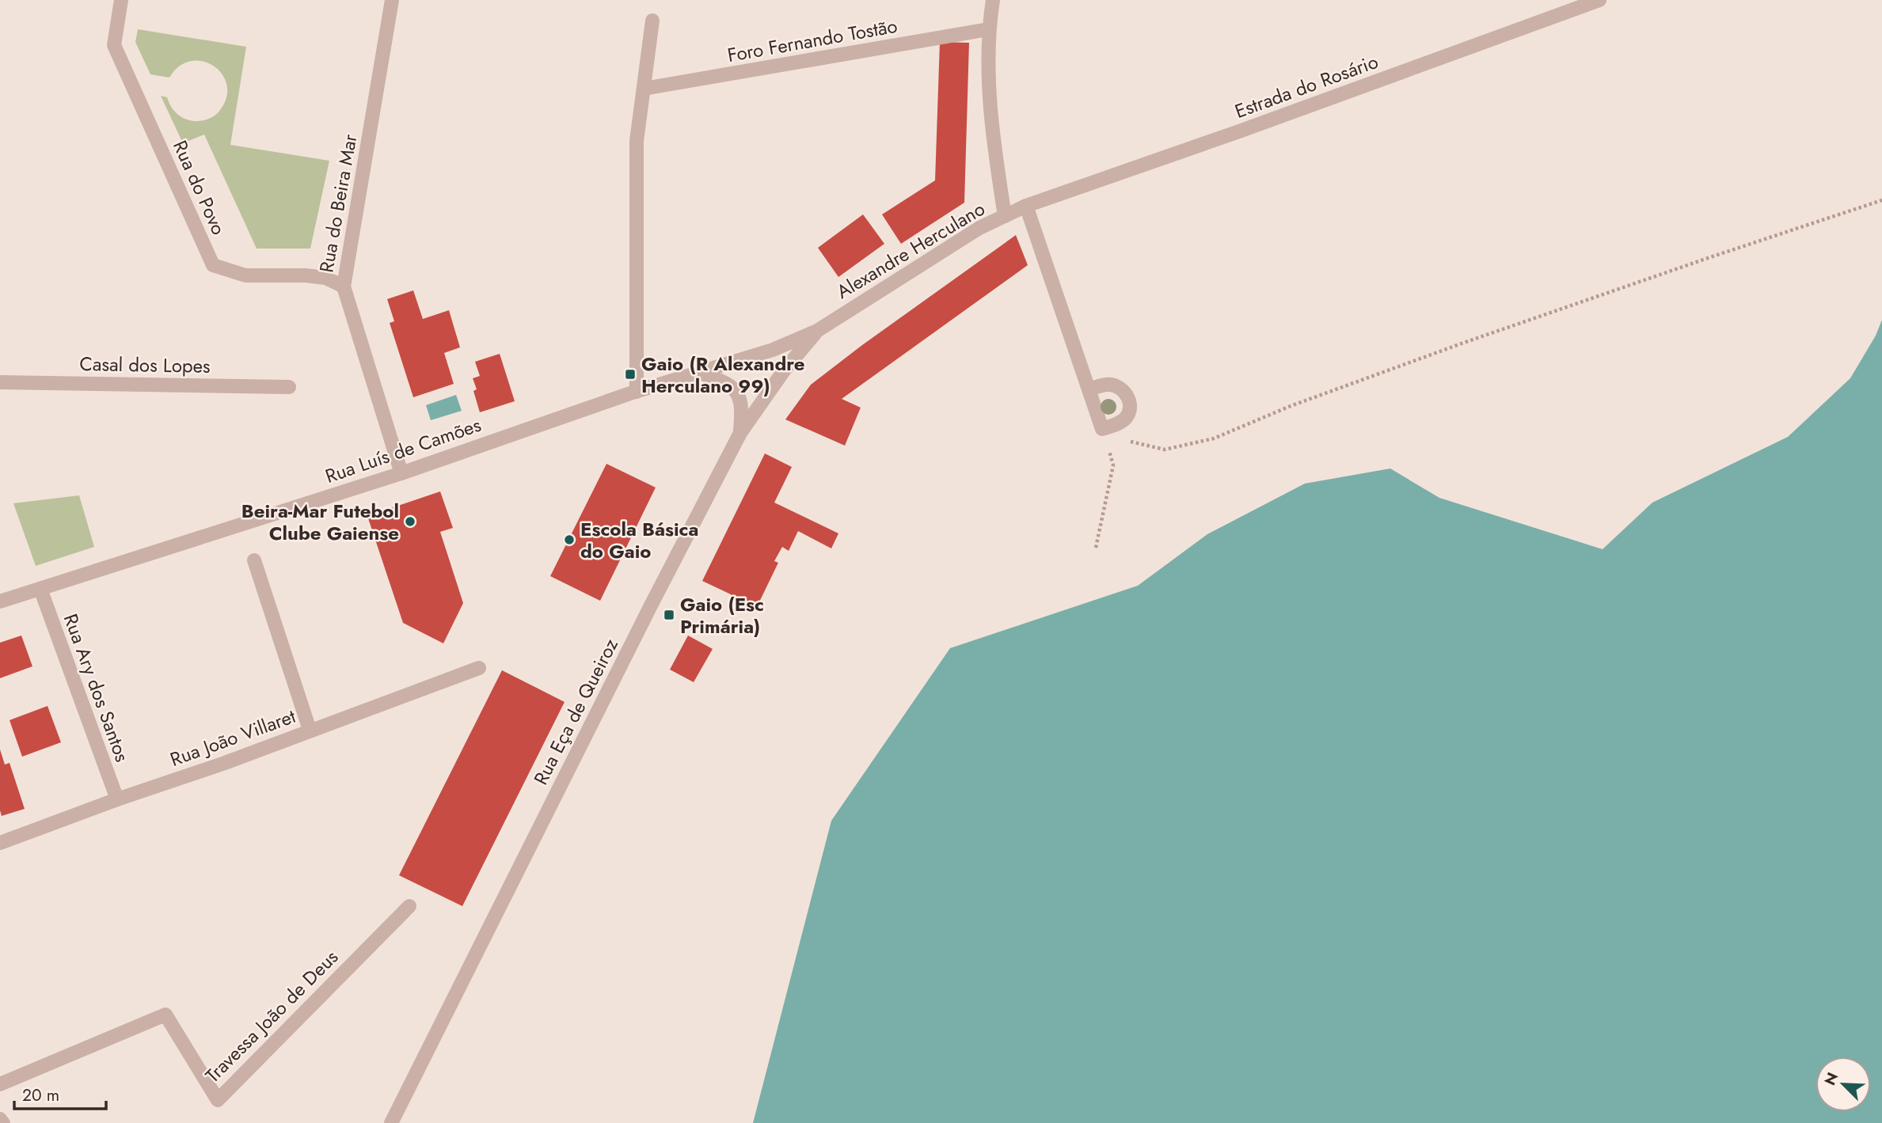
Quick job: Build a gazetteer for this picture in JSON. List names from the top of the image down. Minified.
{"streets":{"street":["Foro Fernando Tostão","Estrada do Rosário","Rua do Povo","Rua do Beira Mar","Alexandre Herculano","Casal dos Lopes","Rua Luís de Camões","Rua Ary dos Santos","Rua Eça de Queiroz","Rua João Villaret","Travessa João de Deus"]},"crossings":[["Estrada do Rosário","Alexandre Herculano"],["Rua do Povo","Rua do Beira Mar"],["Rua do Beira Mar","Rua Luís de Camões"],["Alexandre Herculano","Rua Luís de Camões"],["Alexandre Herculano","Rua Eça de Queiroz"],["Rua Luís de Camões","Rua Ary dos Santos"],["Rua Luís de Camões","Rua Eça de Queiroz"],["Rua Ary dos Santos","Rua João Villaret"]],"places":{"transit":["Gaio (R Alexandre Herculano 99)","Gaio (Esc Primária)"],"other":["Beira-Mar Futebol Clube Gaiense","Escola Básica do Gaio"]},"scale_bar":"20 m","north":"top left"}
